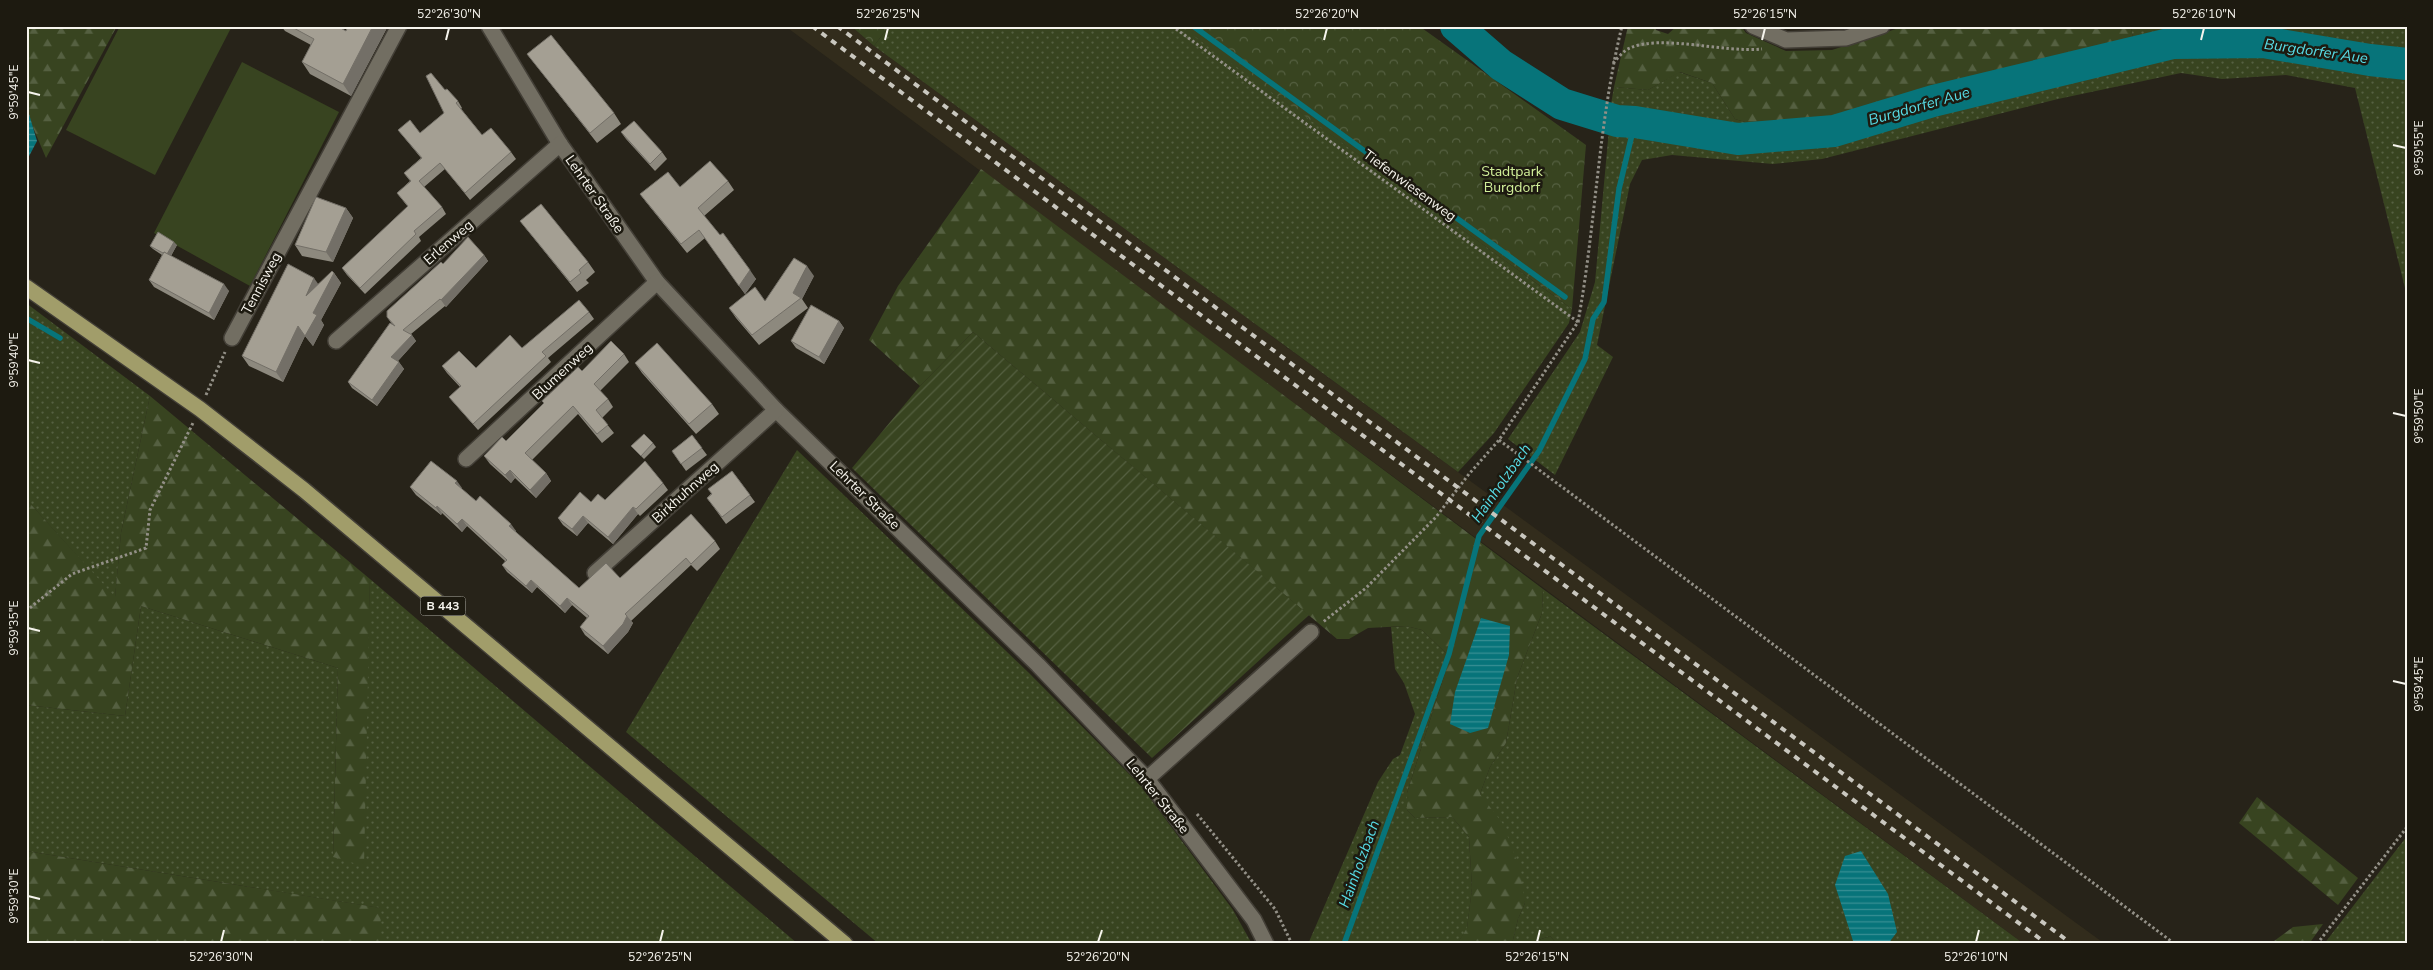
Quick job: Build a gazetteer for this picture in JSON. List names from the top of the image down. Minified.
{"streets":{"main road":["B 443"],"street":["Lehrter Straße","Erlenweg","Tennisweg","Blumenweg","Birkhuhnweg"],"path":["Tiefenwiesenweg"]},"crossings":[["Lehrter Straße","Erlenweg"],["Lehrter Straße","Blumenweg"],["Lehrter Straße","Birkhuhnweg"]],"water":["Burgdorfer Aue","Hainholzbach"],"parks":["Stadtpark Burgdorf"],"coordinates":["52°26'30\"N","52°26'25\"N","52°26'20\"N","52°26'15\"N","52°26'10\"N","9°59'45\"E","9°59'55\"E","9°59'40\"E","9°59'50\"E","9°59'35\"E","9°59'30\"E"]}
